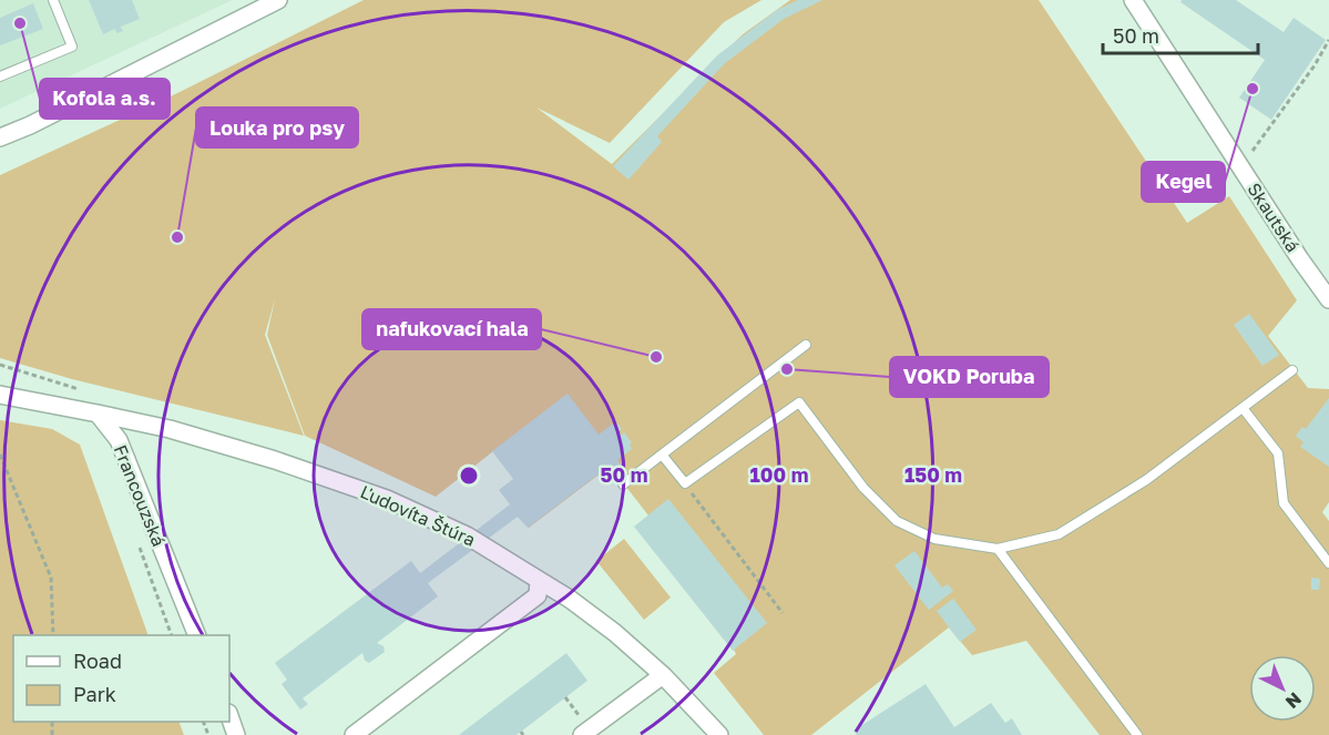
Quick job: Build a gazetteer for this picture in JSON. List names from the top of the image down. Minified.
{"streets":{"street":["Skautská","Francouzská","Ľudovíta Štúra"]},"crossings":[["Francouzská","Ľudovíta Štúra"]],"places":["Kofola a.s.","Kegel","Louka pro psy","nafukovací hala","VOKD Poruba"],"legend":["Road","Park"],"scale_bar":"50 m","north":"bottom right","rings":["50 m","100 m","150 m"]}
